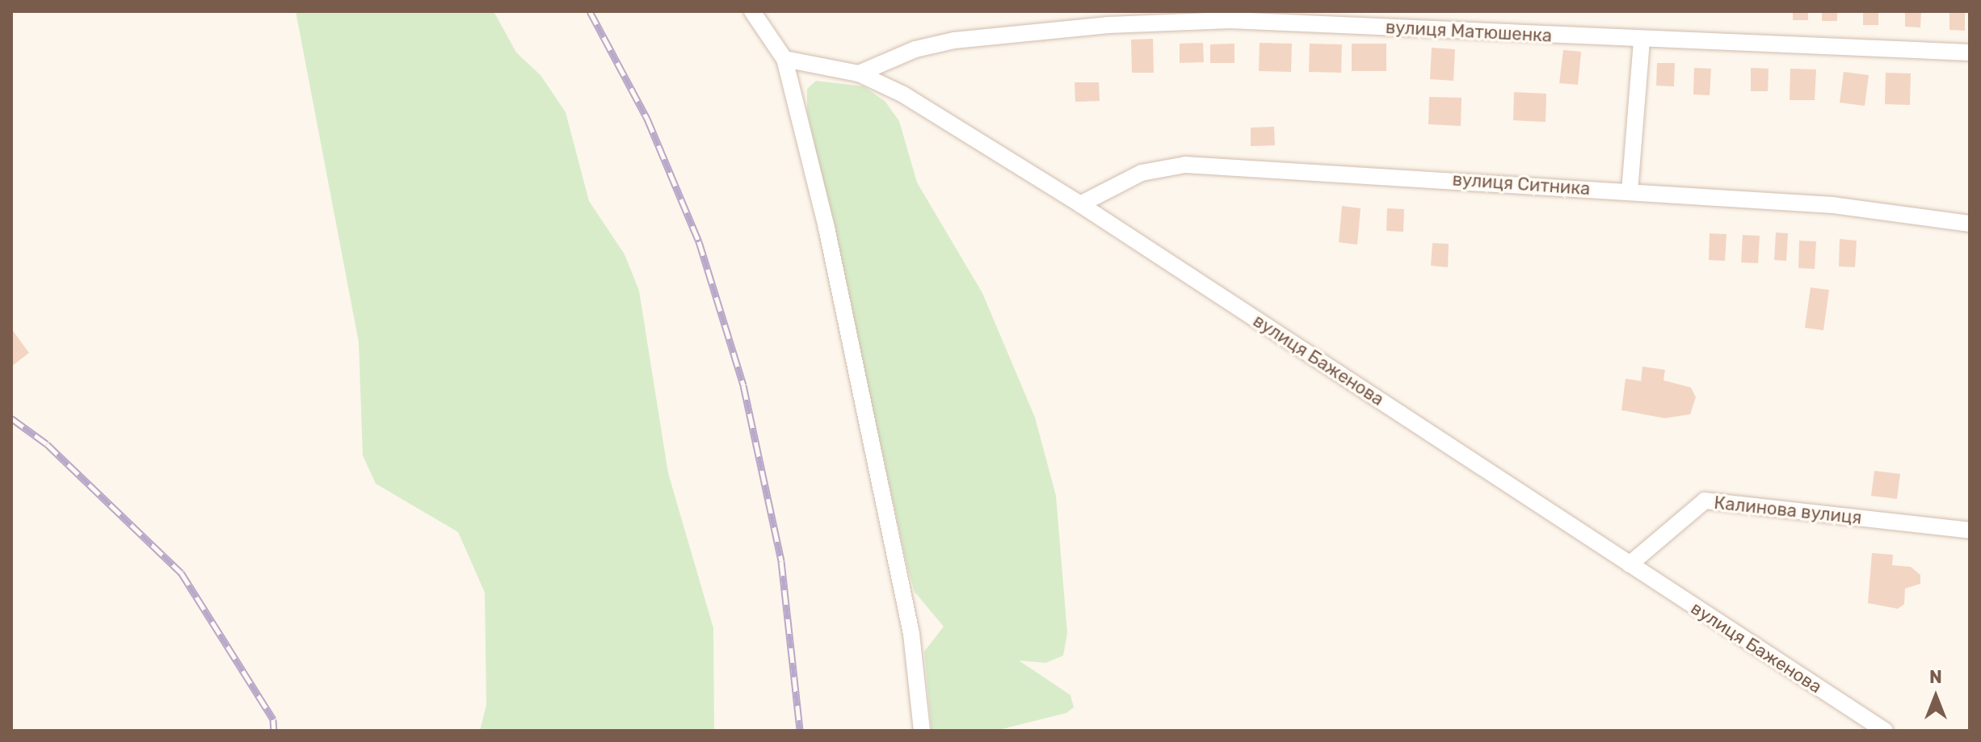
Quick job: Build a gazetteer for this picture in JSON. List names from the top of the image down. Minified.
{"streets":{"street":["вулиця Матюшенка","вулиця Ситника","вулиця Баженова","Калинова вулиця"]},"crossings":[["вулиця Матюшенка","вулиця Баженова"],["вулиця Ситника","вулиця Баженова"],["вулиця Баженова","Калинова вулиця"]],"north":"top"}
